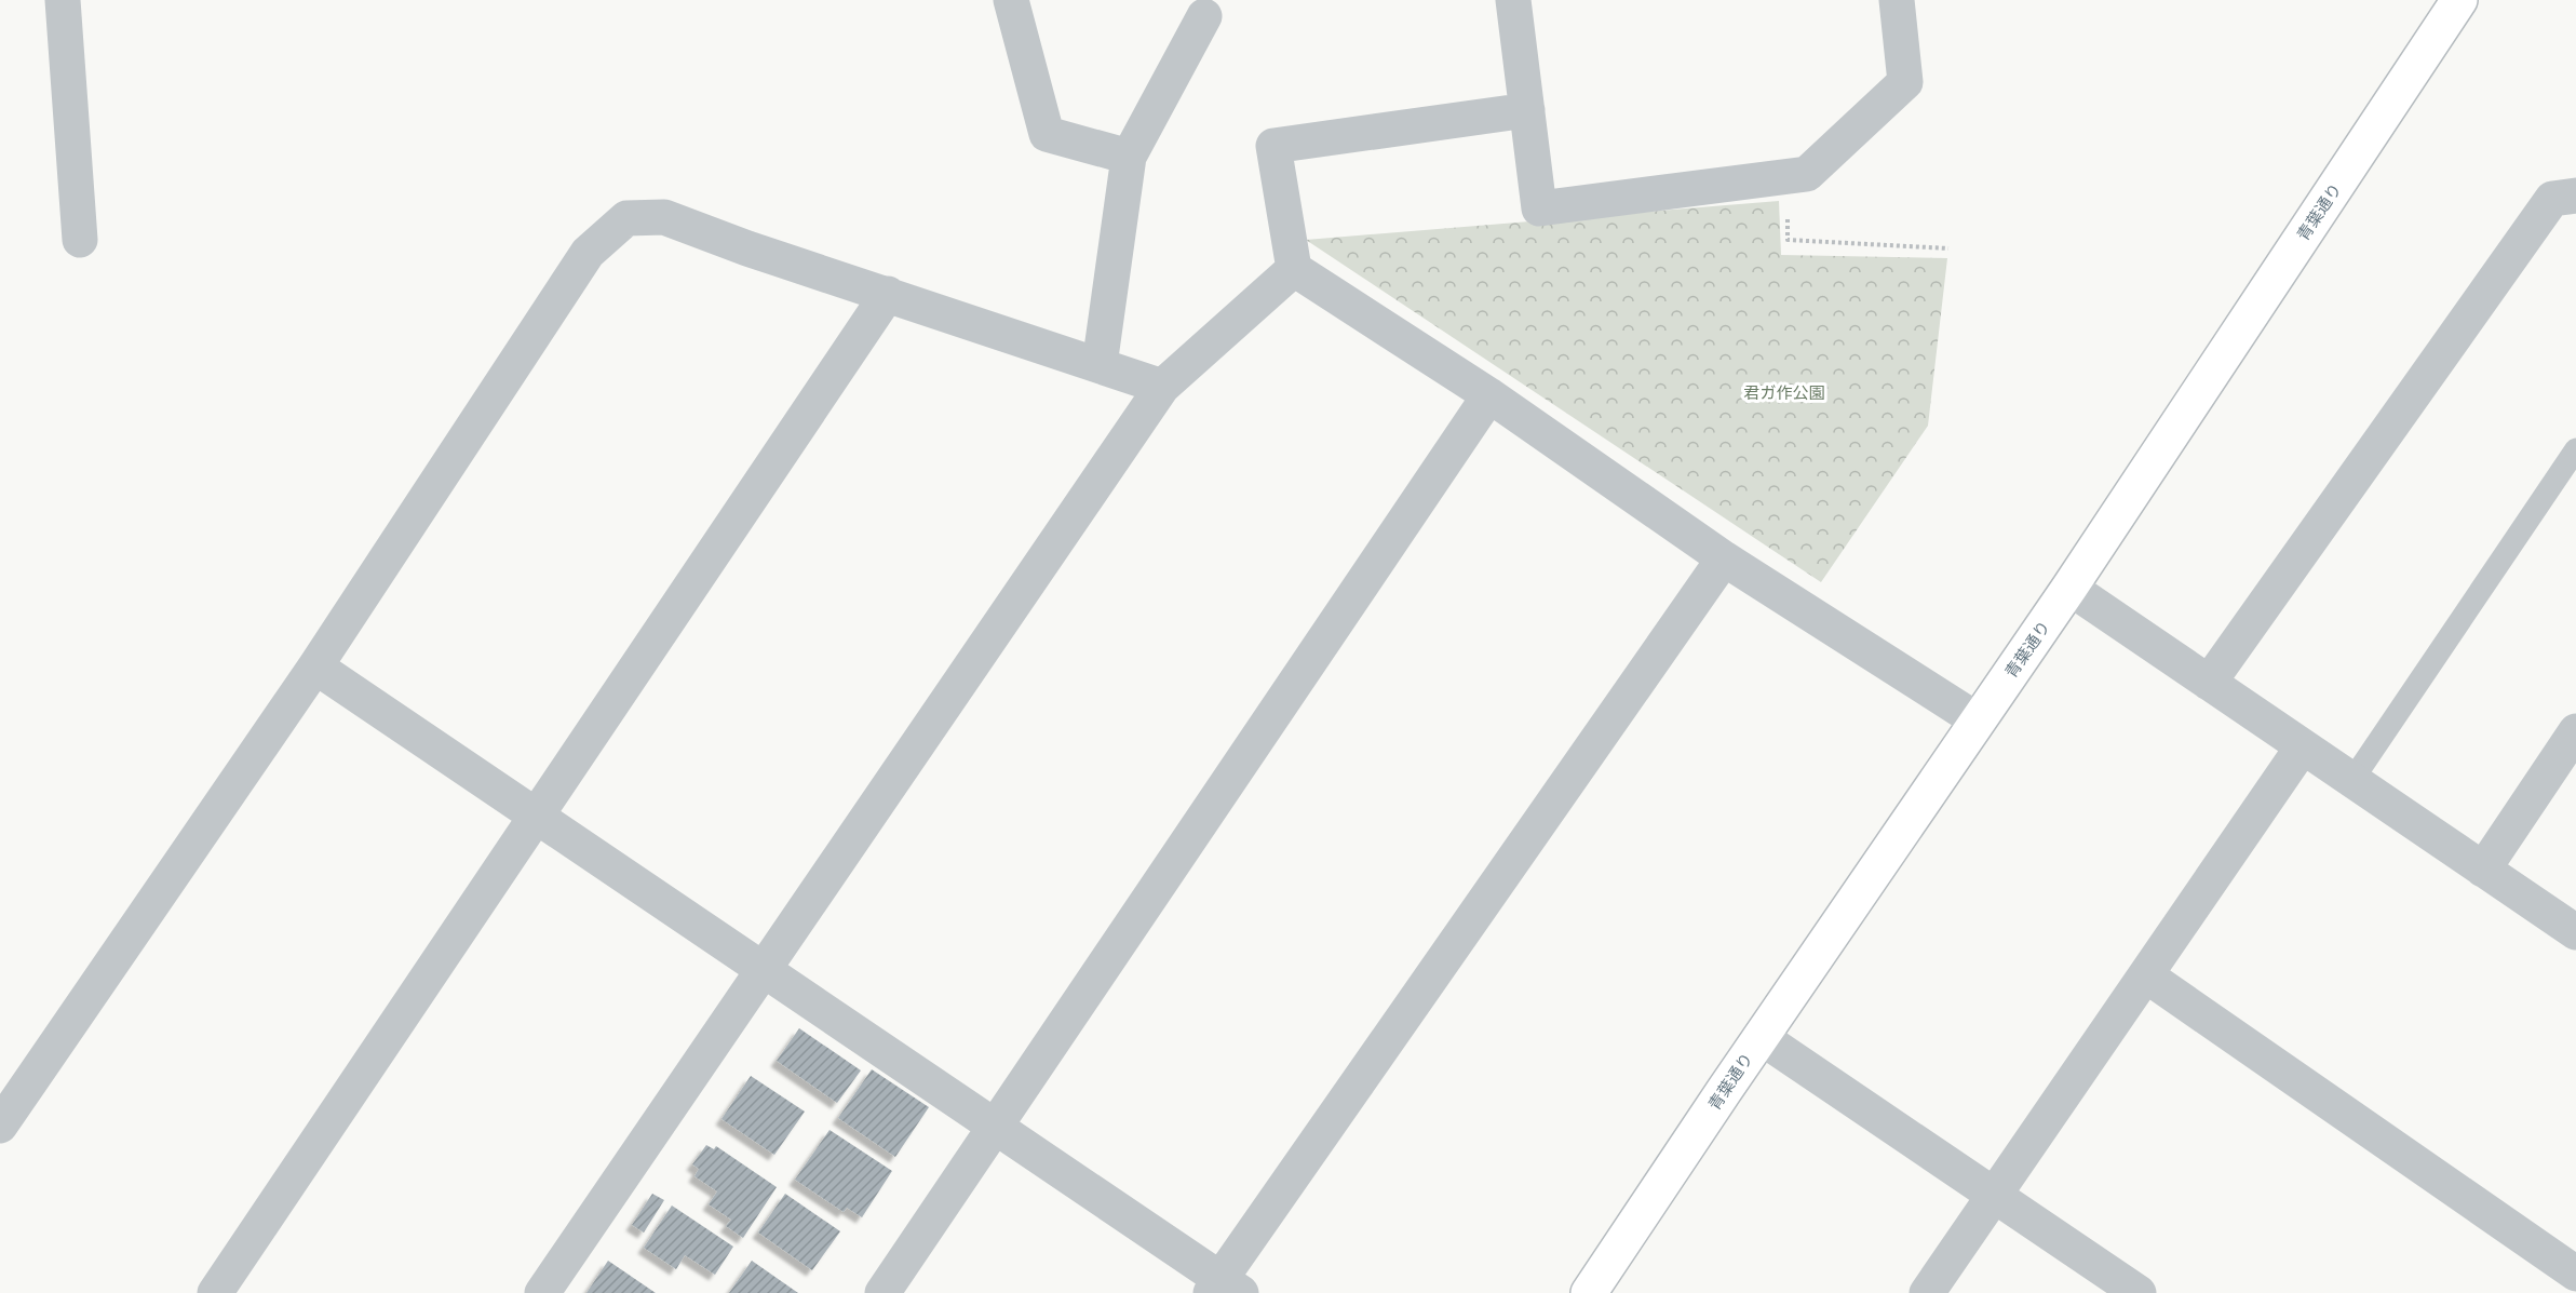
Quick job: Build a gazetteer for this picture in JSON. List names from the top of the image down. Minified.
{"streets":{"street":["青葉通り"]},"parks":["君ガ作公園"]}
